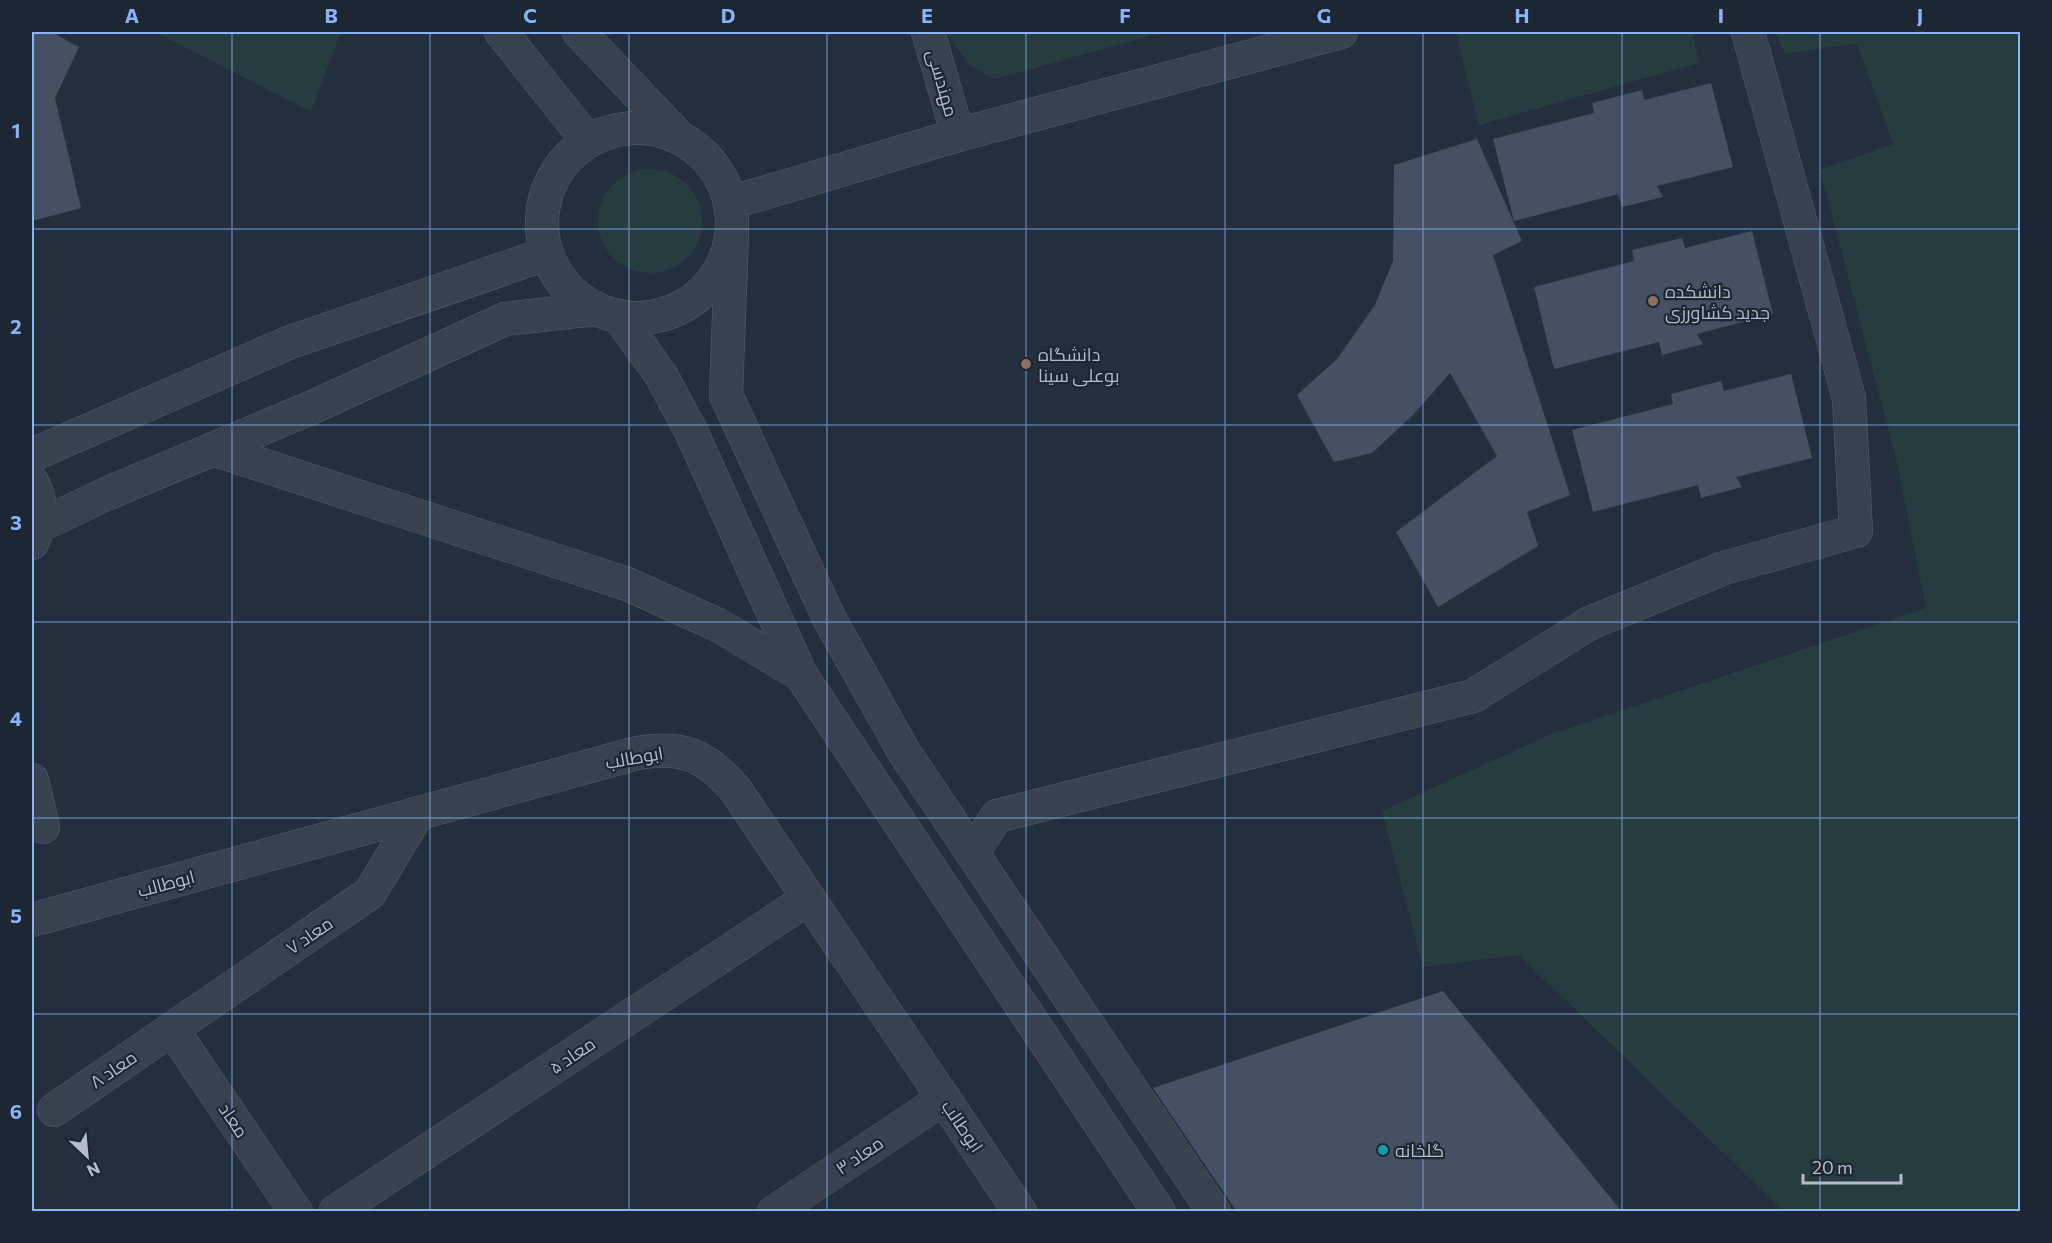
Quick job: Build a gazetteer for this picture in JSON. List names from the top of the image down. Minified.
{"streets":{"street":["مهندسی","ابوطالب","معاد ۷","معاد ۵","معاد ۸","معاد","معاد ۳"]},"crossings":[["ابوطالب","معاد ۷"],["ابوطالب","معاد ۵"],["ابوطالب","معاد ۳"],["معاد ۷","معاد ۸"],["معاد ۷","معاد"],["معاد ۸","معاد"]],"places":["دانشکده جدید کشاورزی","دانشگاه بوعلی سینا","گلخانه"],"scale_bar":"20 m","north":"bottom right","grid":{"columns":["A","B","C","D","E","F","G","H","I","J"],"rows":["1","2","3","4","5","6"]}}
